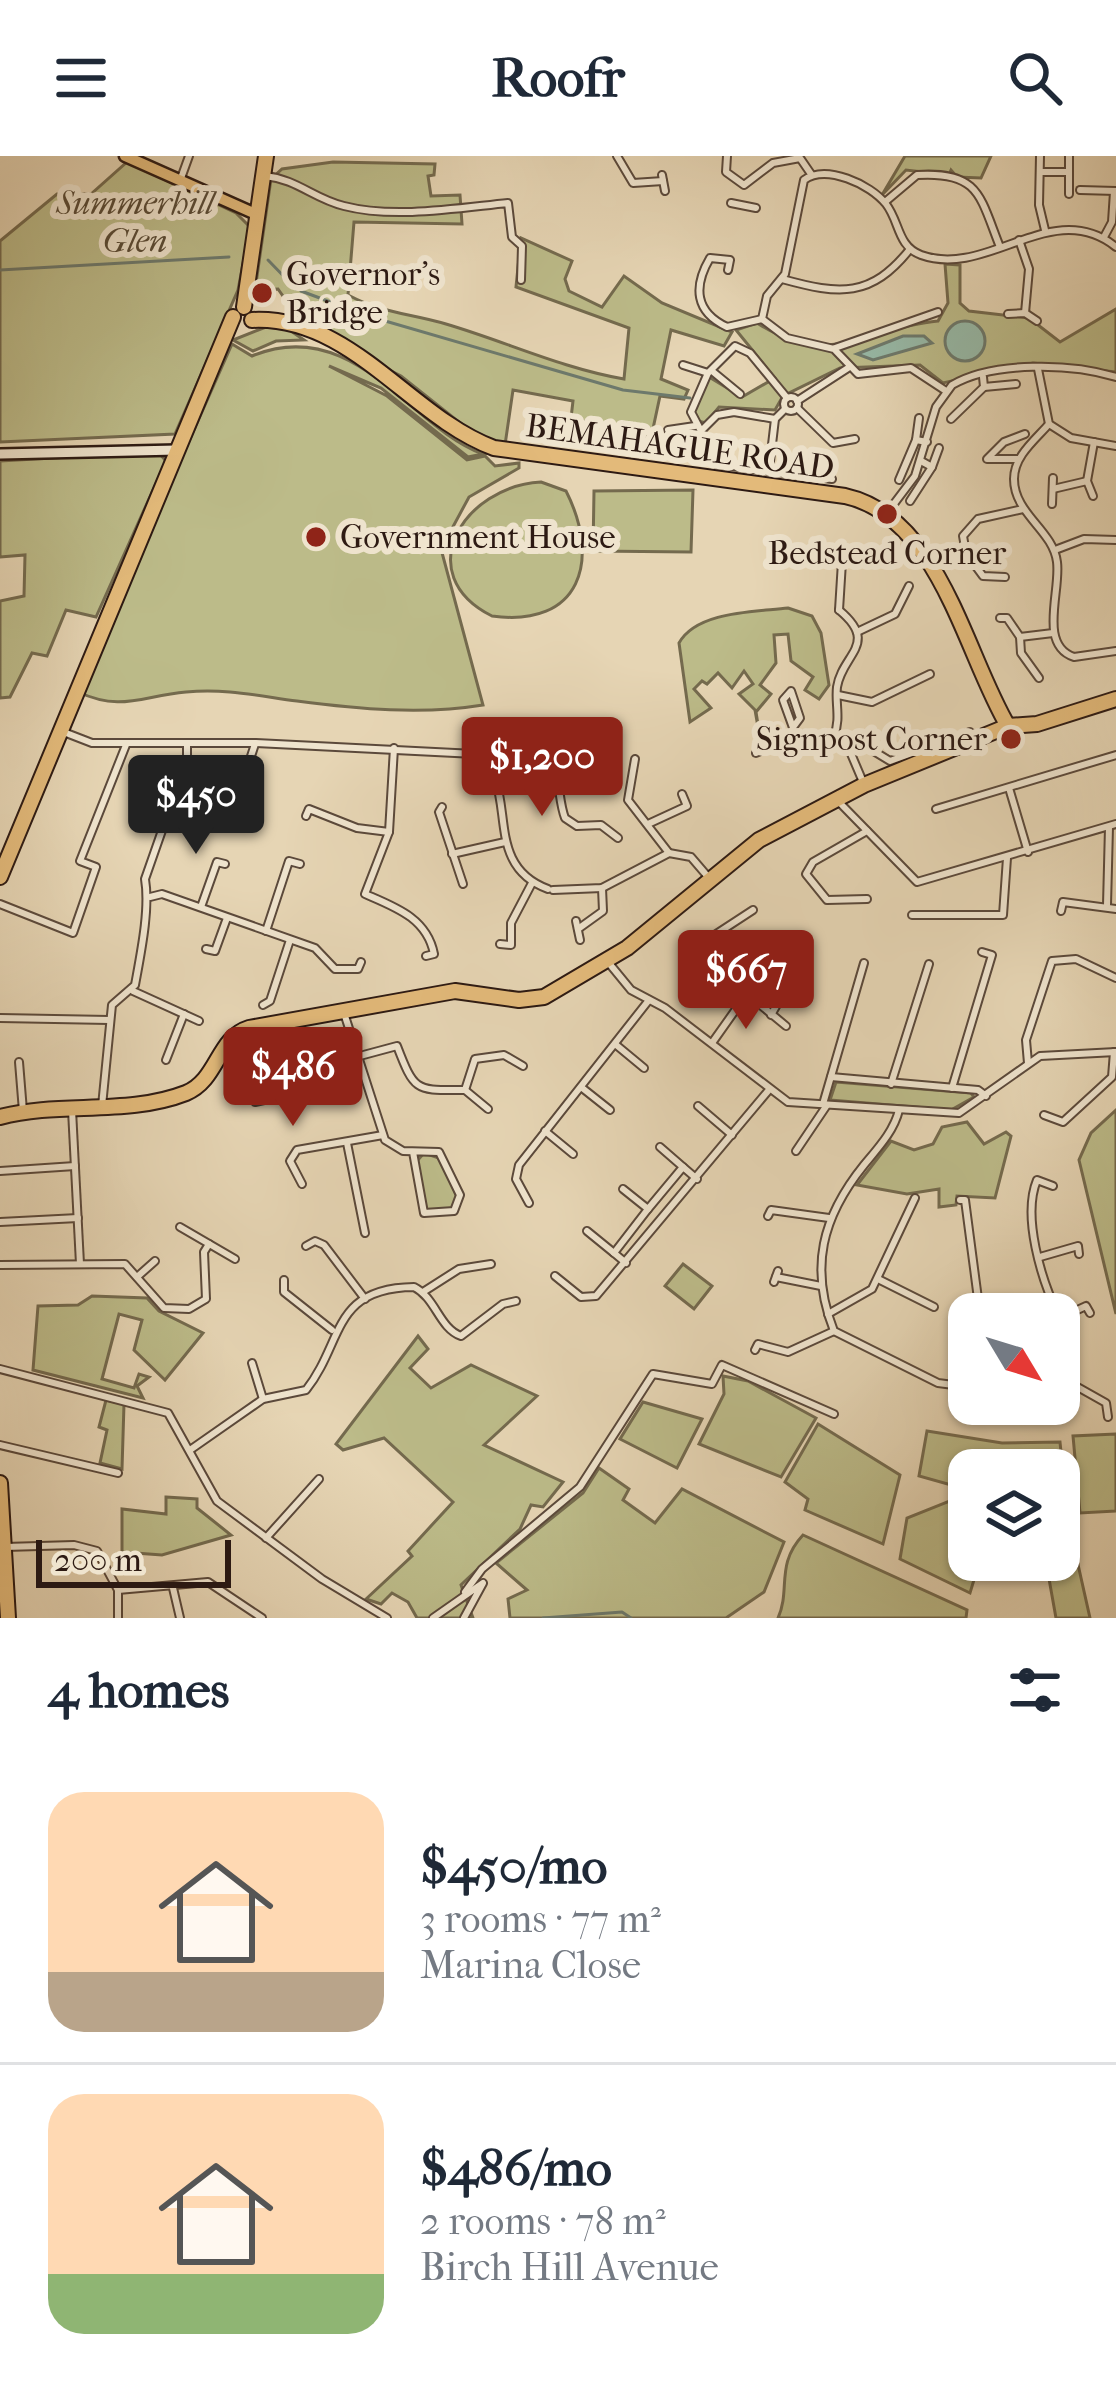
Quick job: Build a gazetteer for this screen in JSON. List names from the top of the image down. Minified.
{"streets":{"highway":["BEMAHAGUE ROAD"]},"parks":["Summerhill Glen"],"places":["Governor's Bridge","Bedstead Corner","Government House","Signpost Corner"],"scale_bar":"200 m","north":"bottom right","page":{"header":"Roofr","price":["$1,200","$450","$667","$486"],"scale":"200 m","heading":"4 homes","list":[{"name":"$450/mo","note":"3 rooms · 77 m² · Marina Close"},{"name":"$486/mo","note":"2 rooms · 78 m² · Birch Hill Avenue"}]}}
